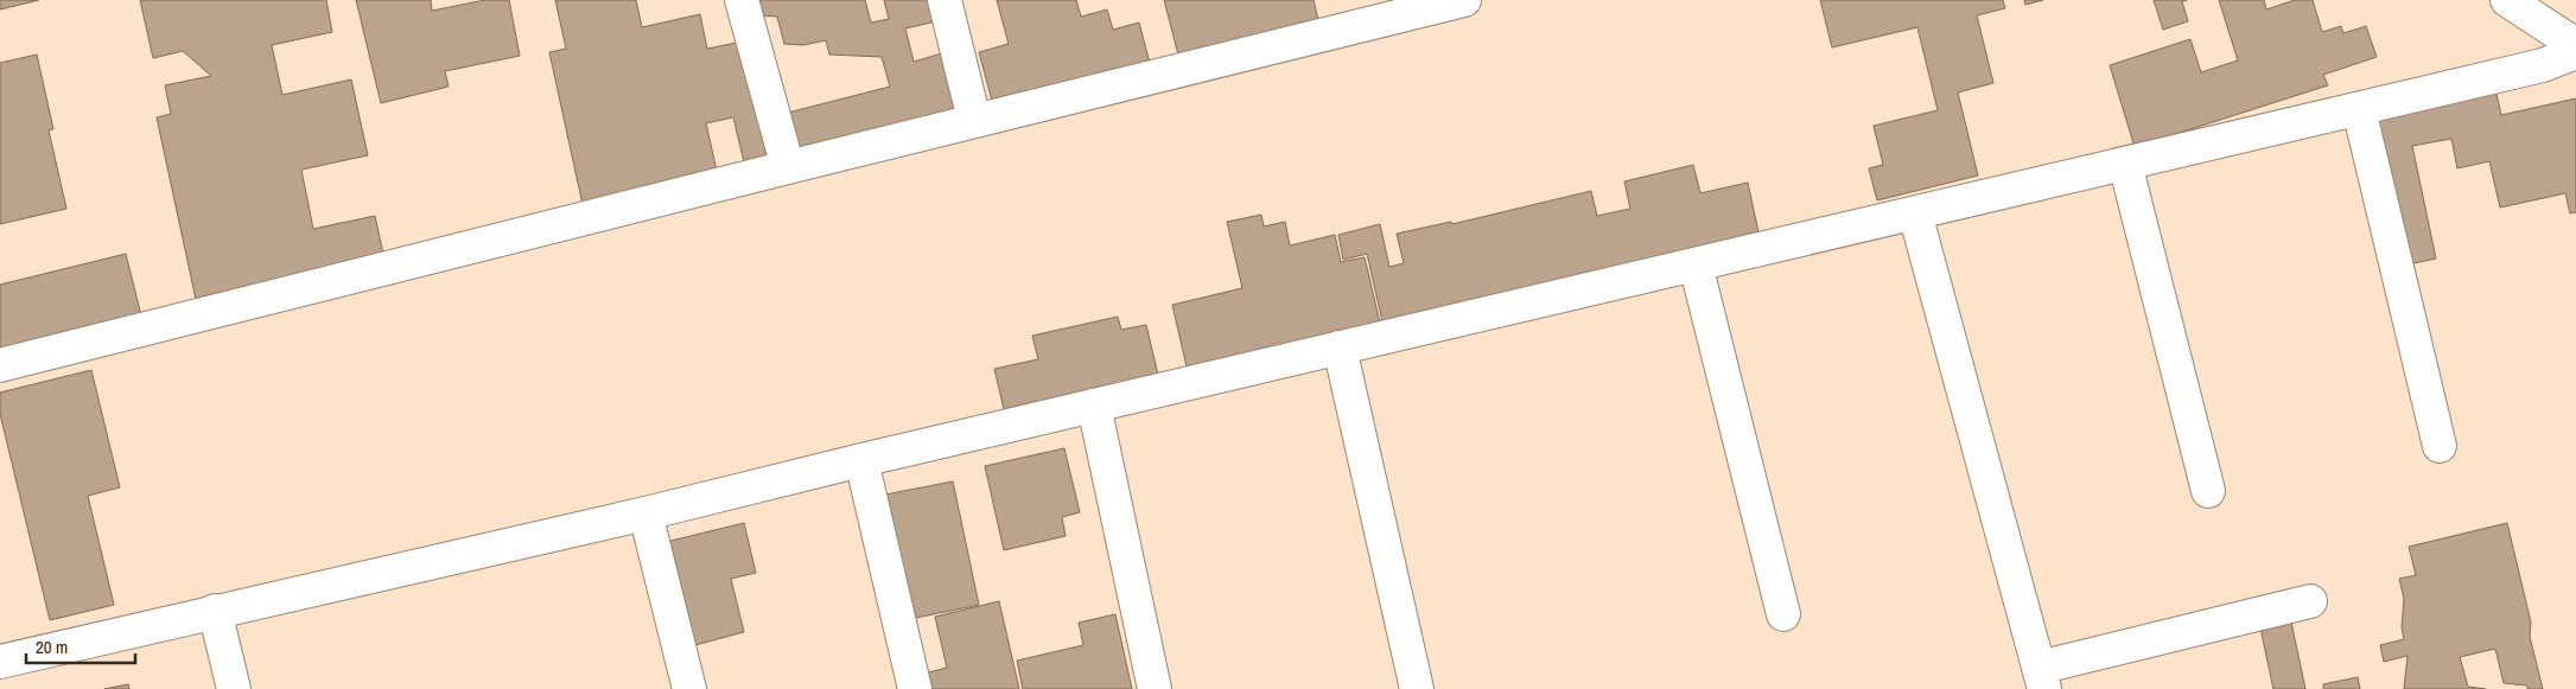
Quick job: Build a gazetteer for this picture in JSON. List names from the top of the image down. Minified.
{"scale_bar":"20 m"}
